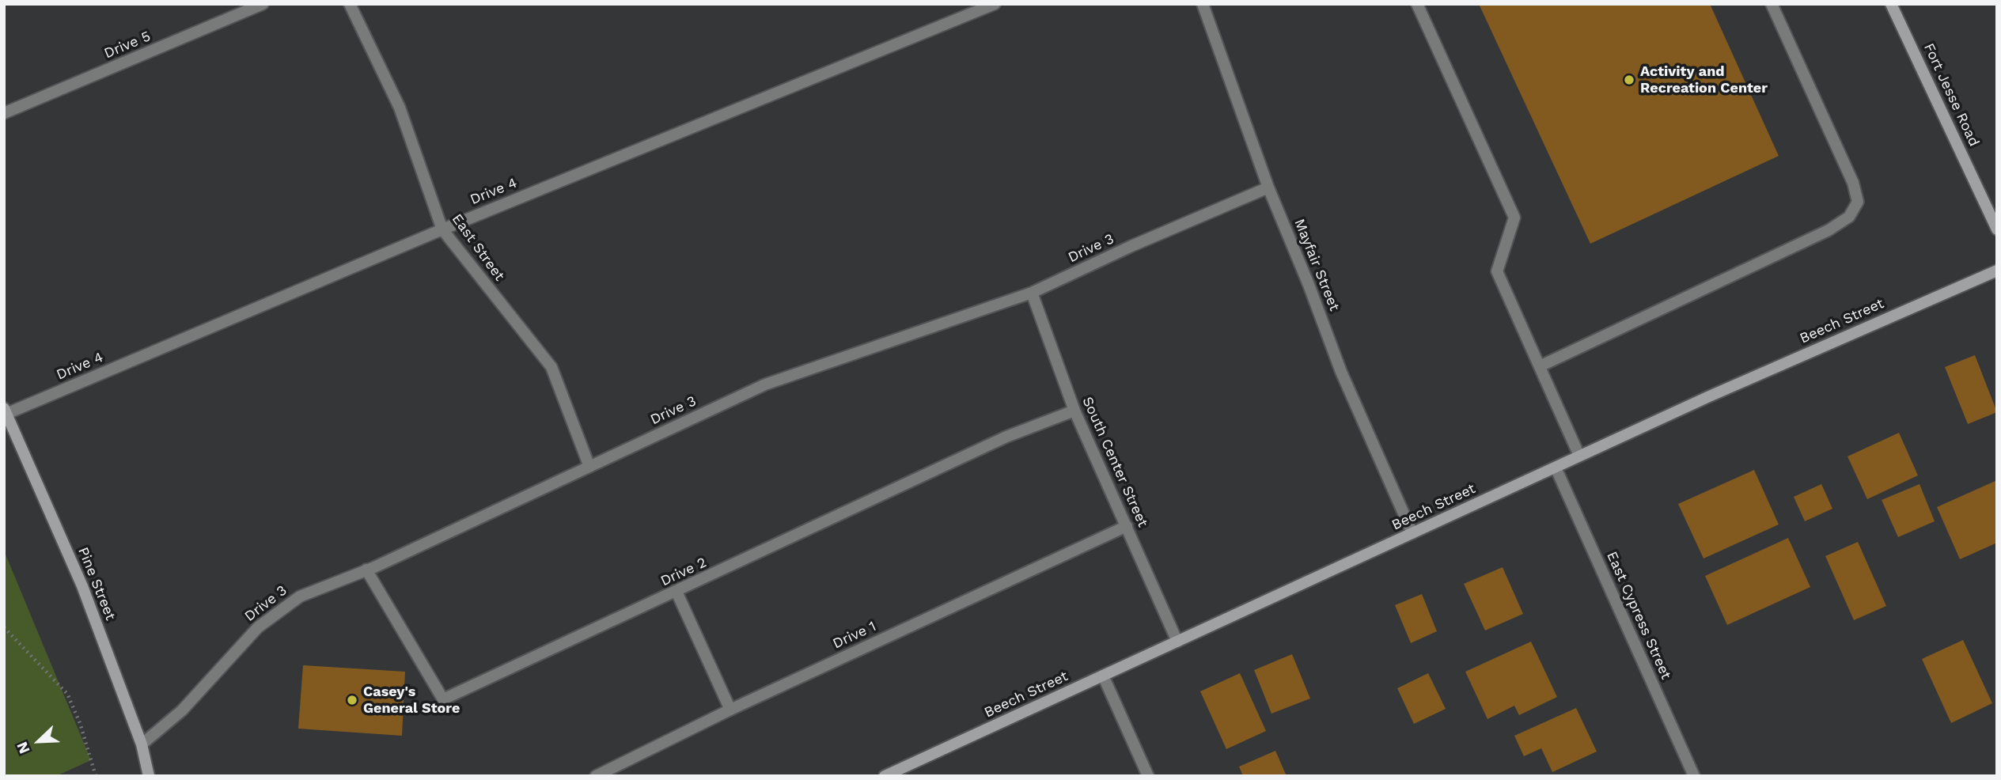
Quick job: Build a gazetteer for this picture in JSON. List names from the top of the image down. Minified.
{"streets":{"street":["Drive 5","Fort Jesse Road","Drive 4","East Street","Drive 3","Mayfair Street","Beech Street","South Center Street","Drive 2","Pine Street","East Cypress Street","Drive 1"]},"crossings":[["Drive 4","East Street"],["Drive 4","Pine Street"],["East Street","Drive 3"],["Drive 3","Mayfair Street"],["Drive 3","South Center Street"],["Drive 3","Drive 2"],["Drive 3","Pine Street"],["Mayfair Street","Beech Street"],["Beech Street","South Center Street"],["Beech Street","East Cypress Street"],["South Center Street","Drive 2"],["South Center Street","Drive 1"]],"places":["Activity and Recreation Center","Casey's General Store"],"north":"bottom left"}
